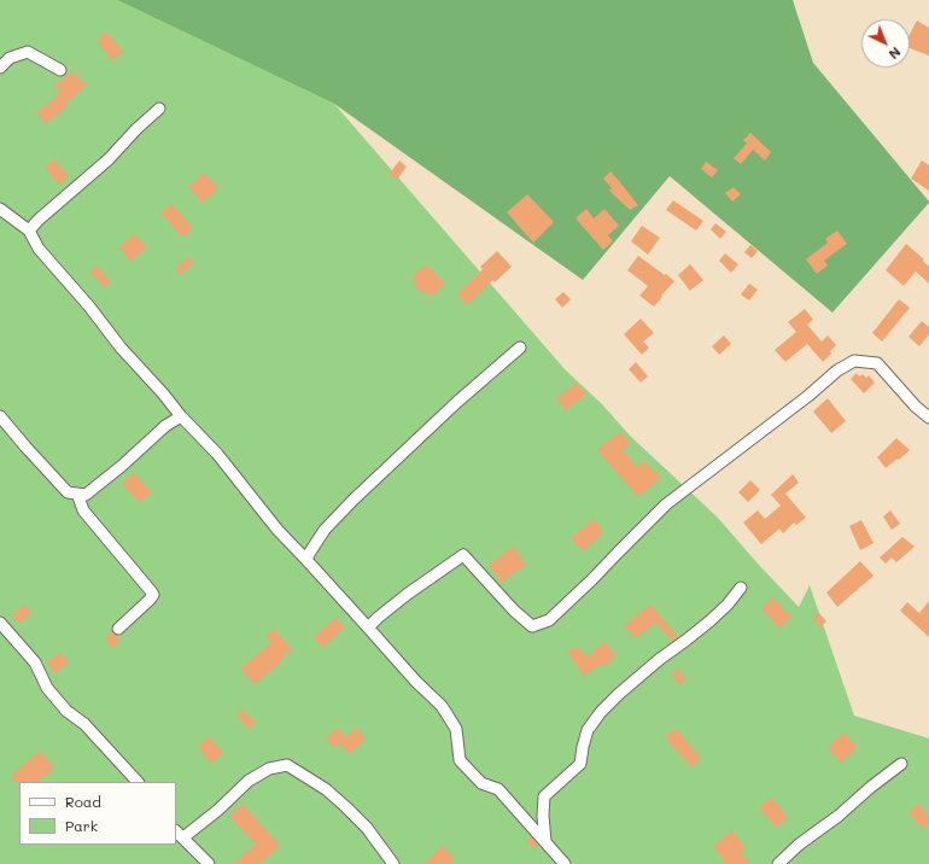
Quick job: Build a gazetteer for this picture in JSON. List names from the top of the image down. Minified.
{"legend":["Road","Park"],"north":"bottom right"}
